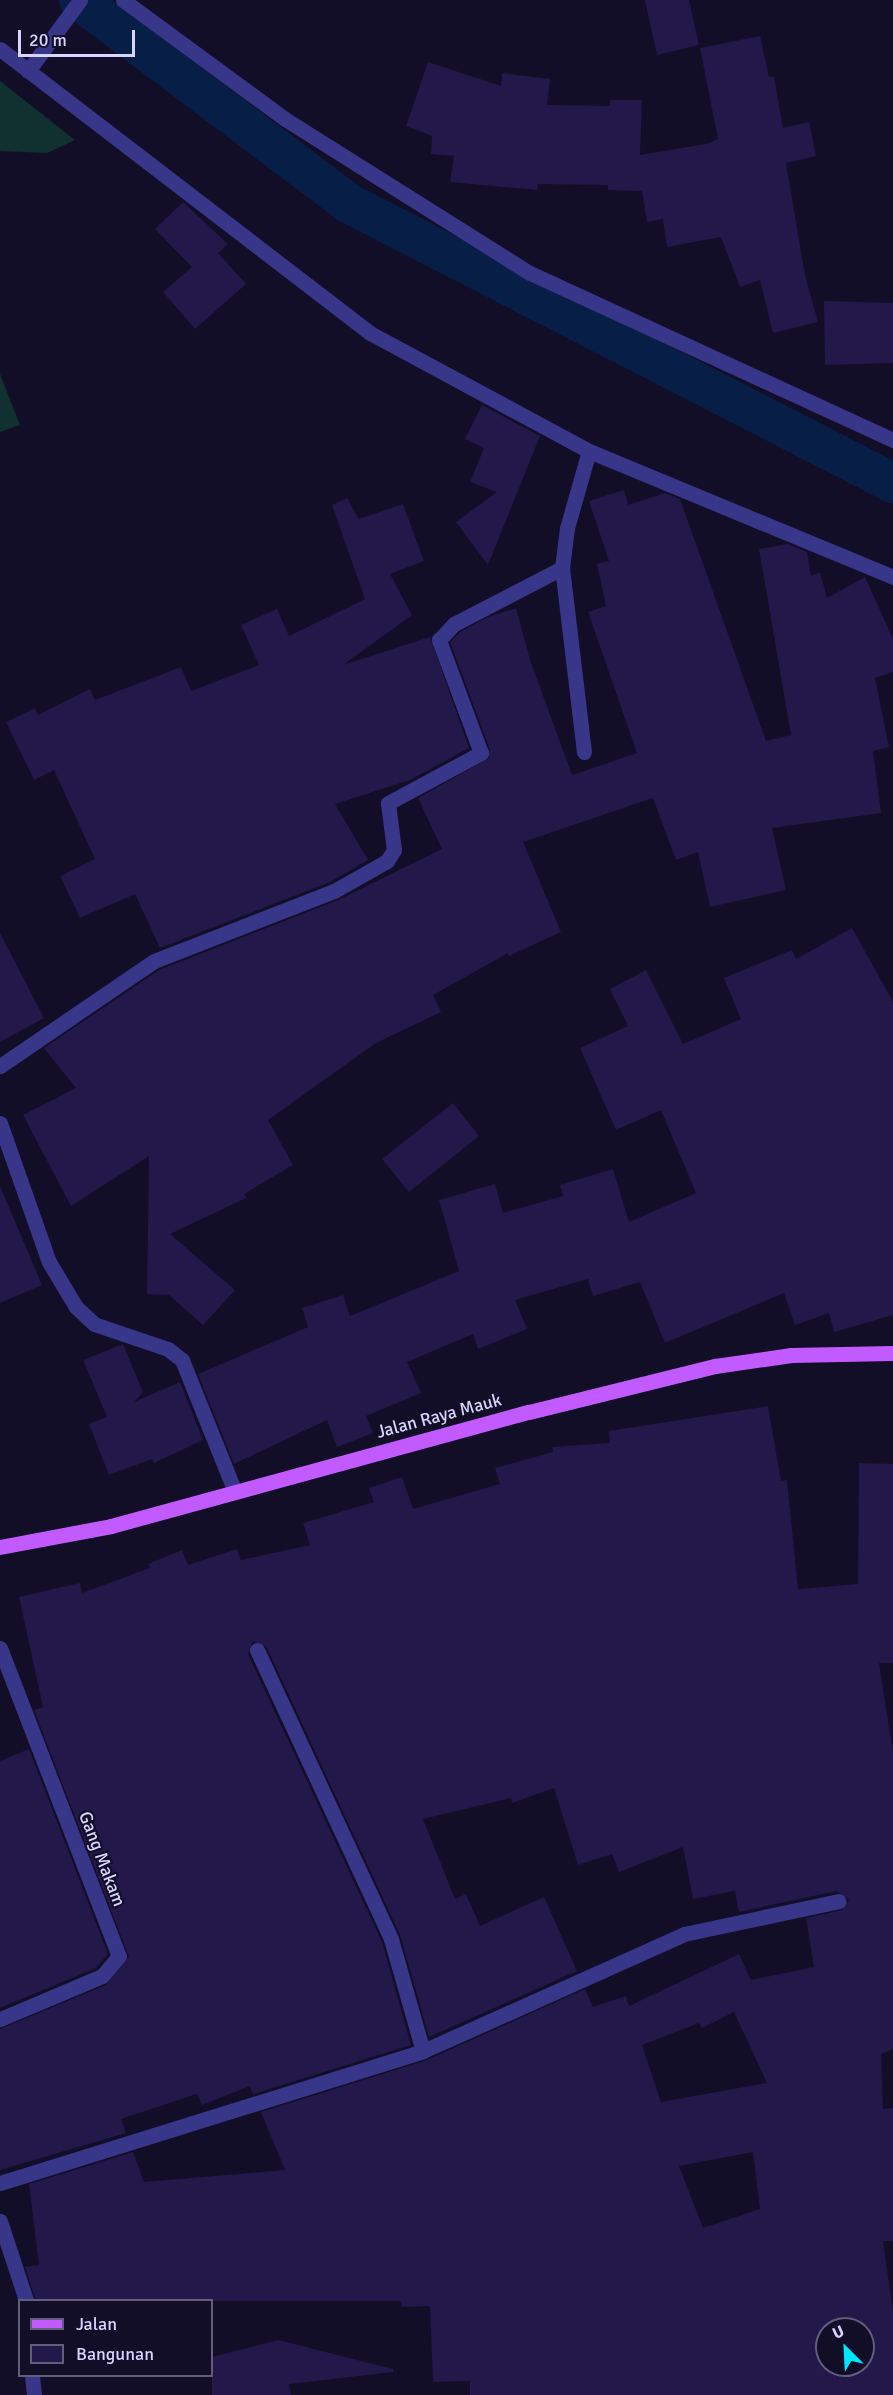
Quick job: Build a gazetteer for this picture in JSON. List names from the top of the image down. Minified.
{"streets":{"main road":["Jalan Raya Mauk"],"street":["Gang Makam"]},"legend":["Jalan","Bangunan"],"scale_bar":"20 m","north":"top left"}
